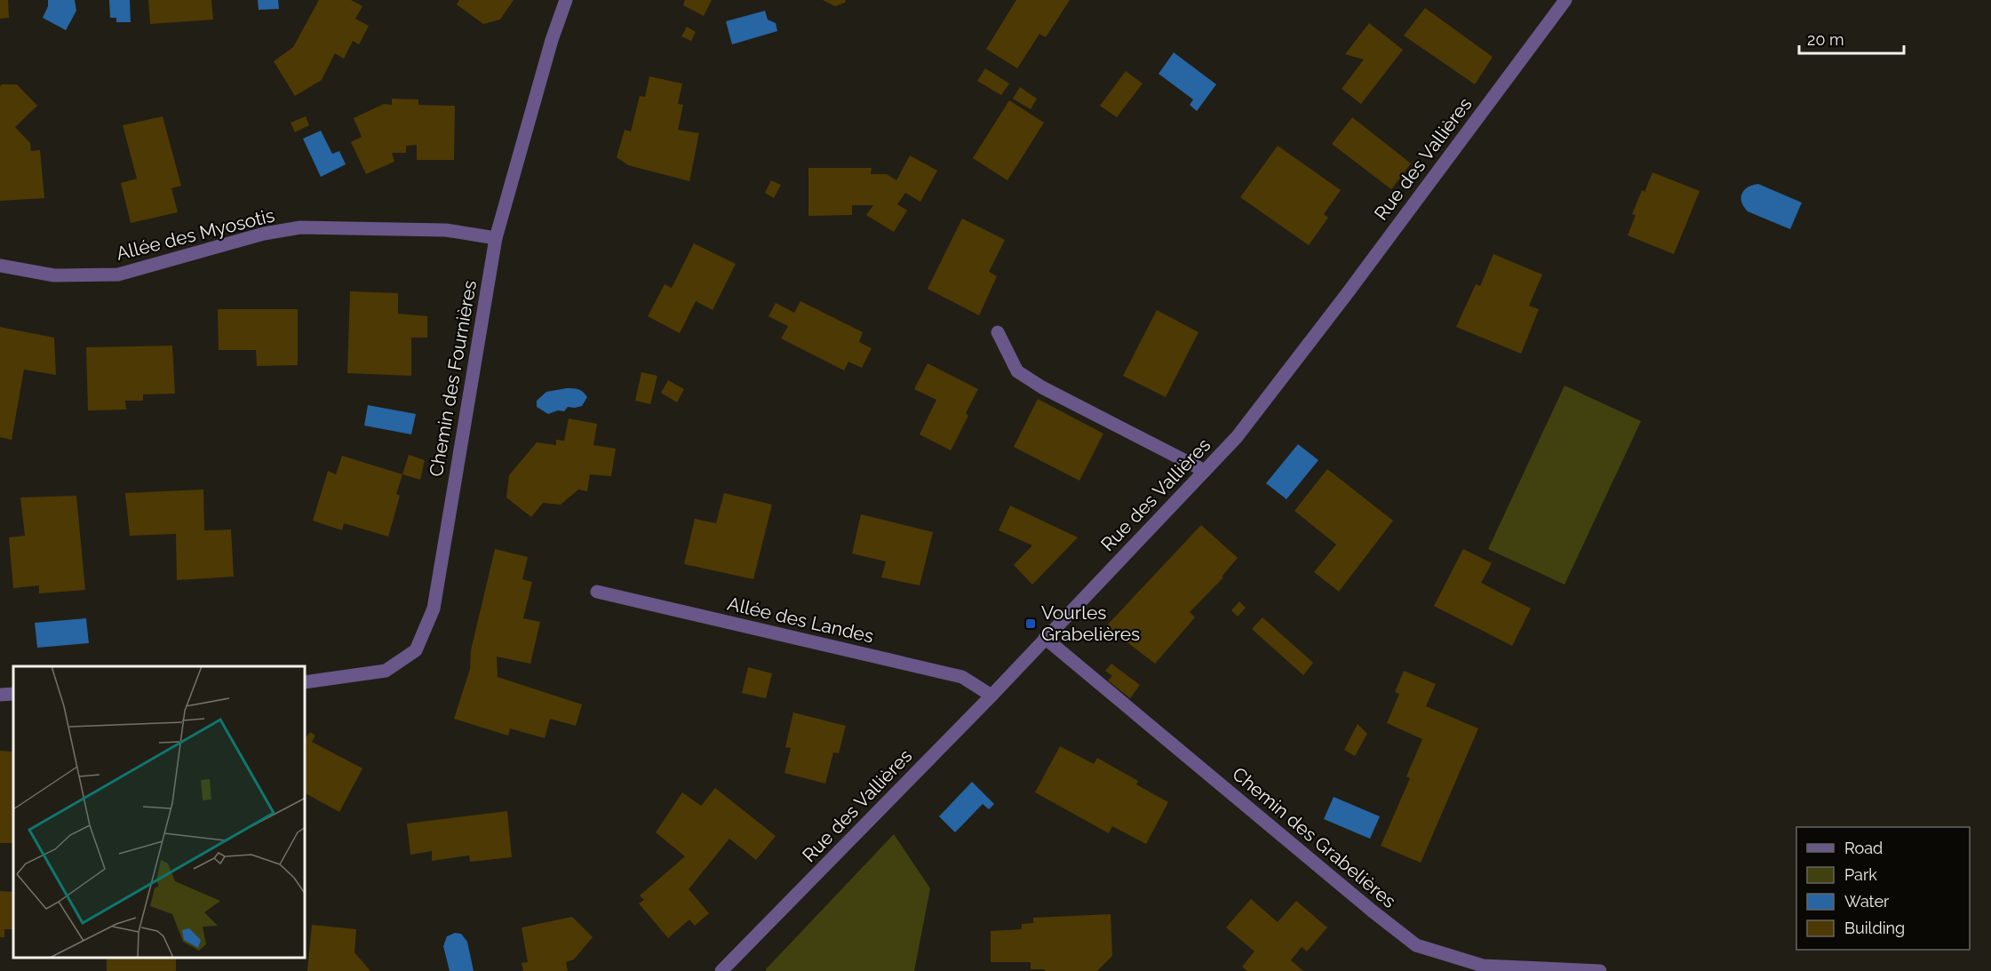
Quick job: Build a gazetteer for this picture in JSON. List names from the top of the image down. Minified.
{"streets":{"street":["Rue des Vallières","Allée des Myosotis","Chemin des Fournières","Allée des Landes","Chemin des Grabelières"]},"crossings":[["Rue des Vallières","Allée des Landes"],["Rue des Vallières","Chemin des Grabelières"],["Allée des Myosotis","Chemin des Fournières"]],"places":{"transit":["Vourles Grabelières"]},"legend":["Road","Park","Water","Building"],"scale_bar":"20 m"}
